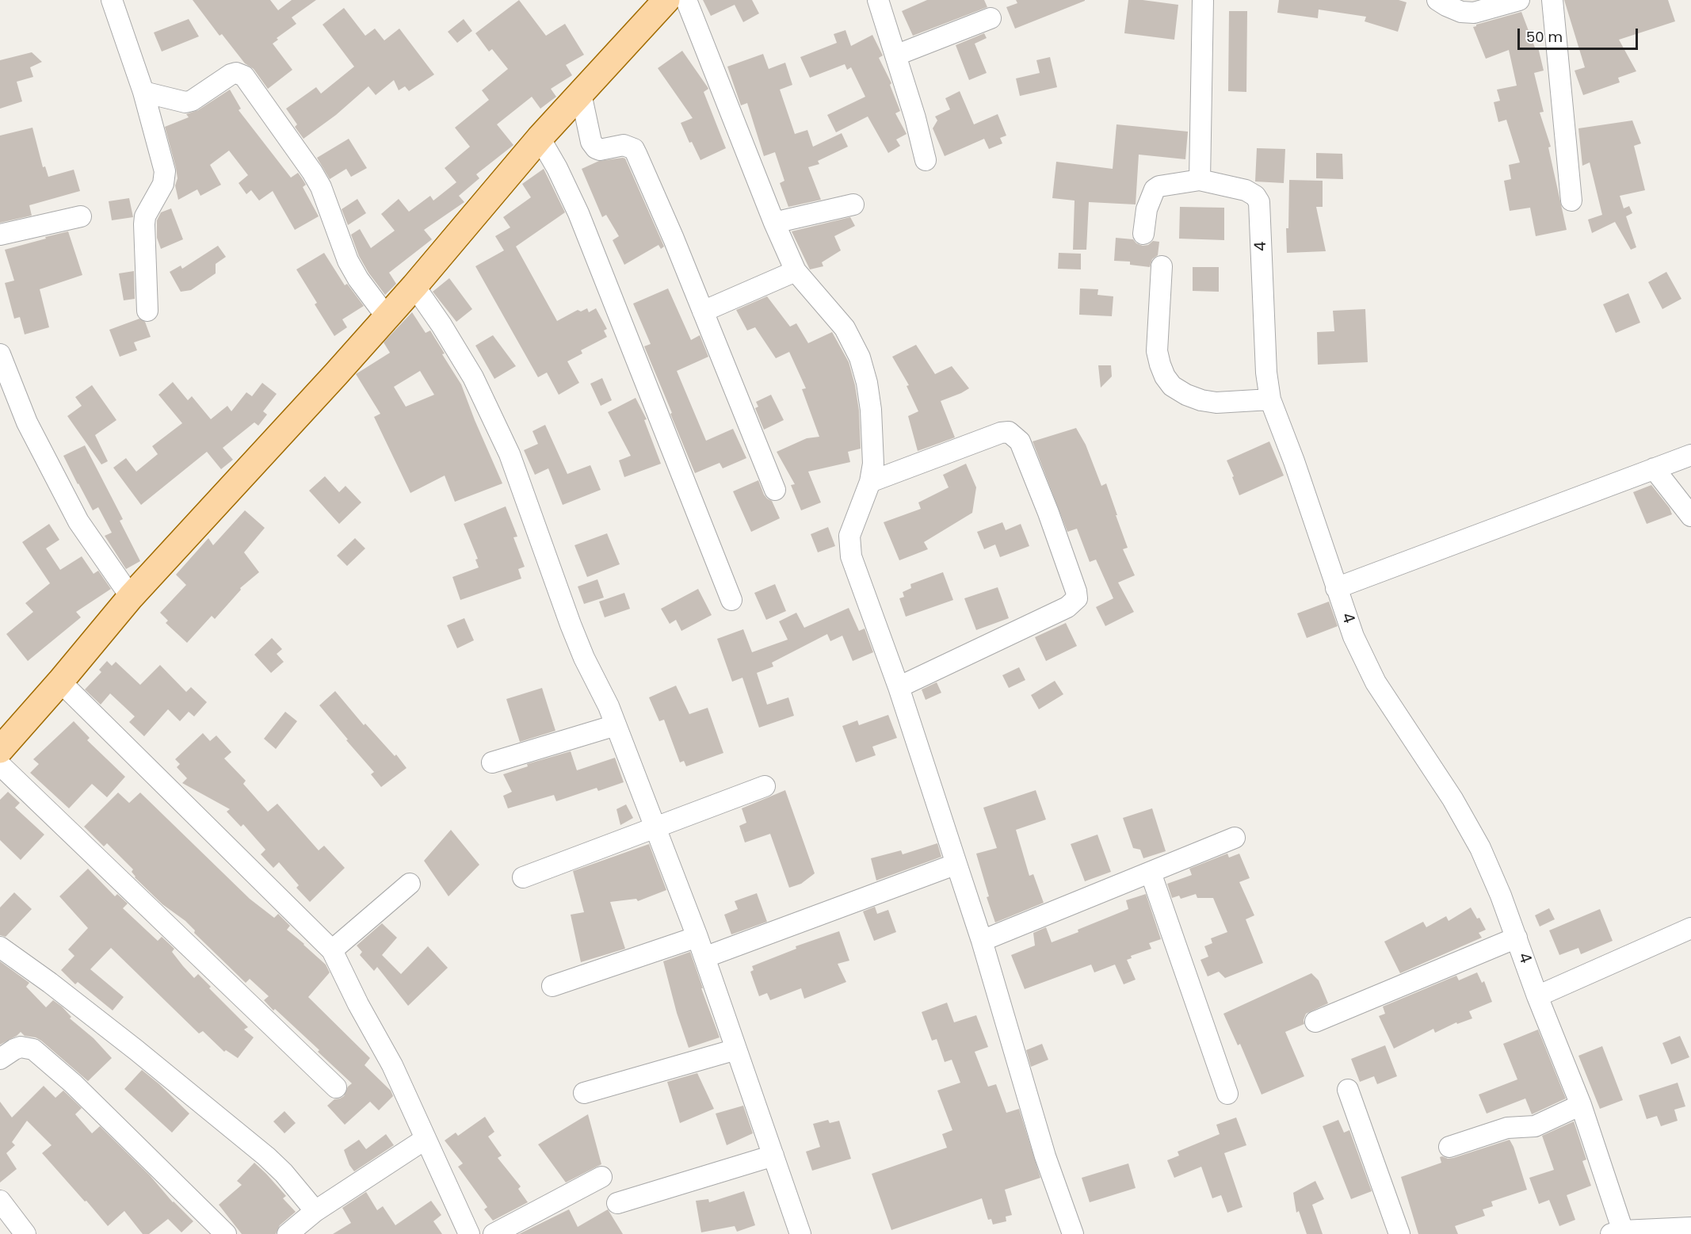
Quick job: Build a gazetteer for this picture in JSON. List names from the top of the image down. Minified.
{"streets":{"street":["4"]},"scale_bar":"50 m"}
